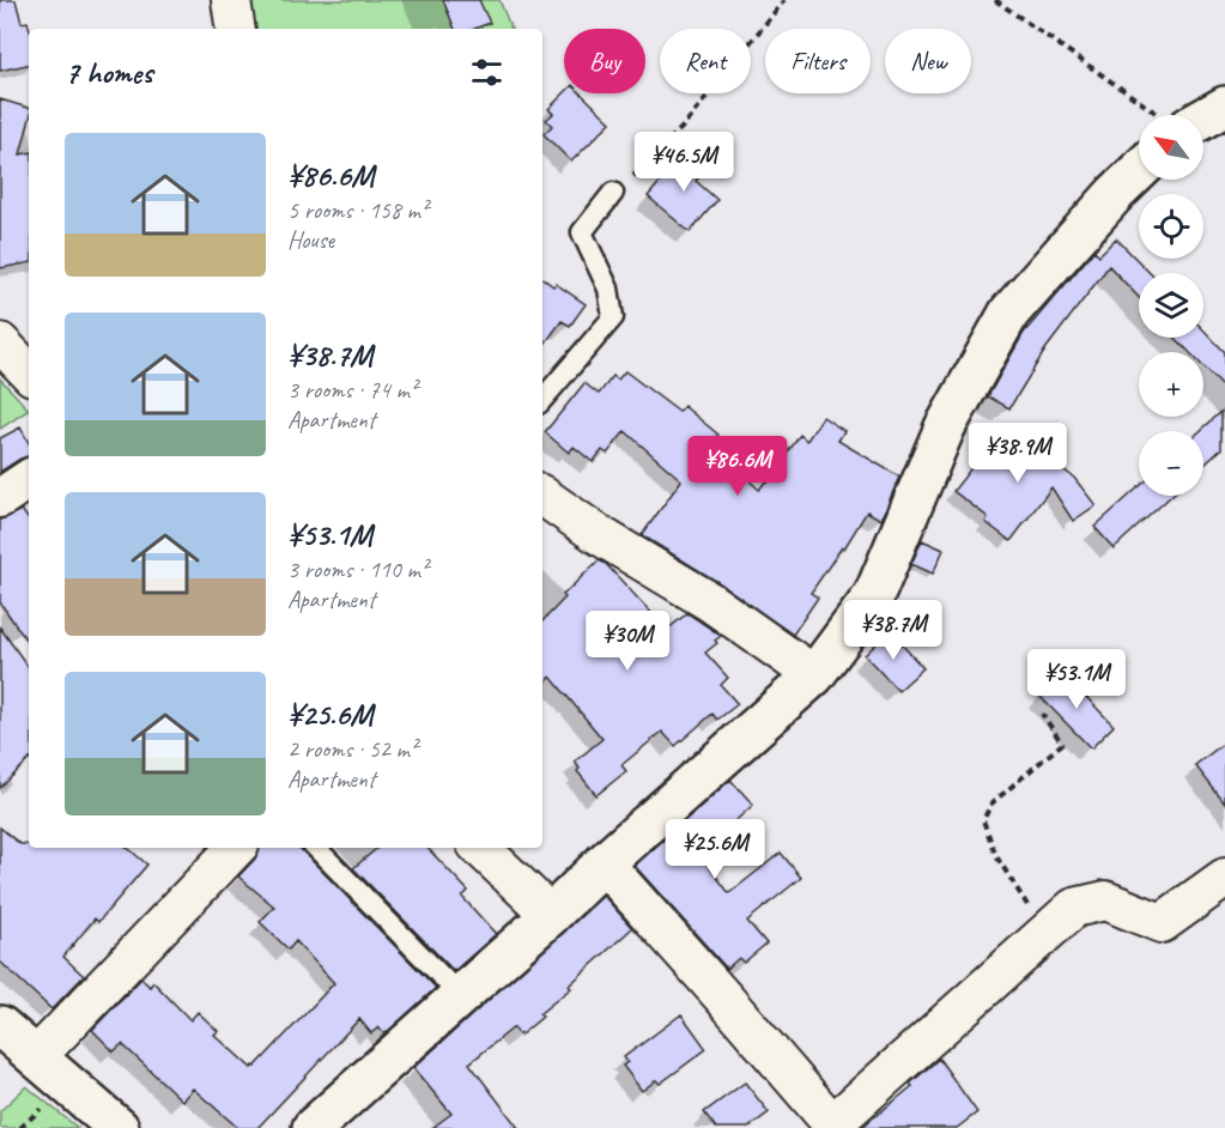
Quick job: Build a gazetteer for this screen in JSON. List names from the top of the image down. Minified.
{"north":"top left","page":{"chip":["Buy","Rent","Filters","New"],"heading":"7 homes","map_buttons":["+","−"],"list":[{"name":"¥86.6M","note":"5 rooms · 158 m² · House"},{"name":"¥38.7M","note":"3 rooms · 74 m² · Apartment"},{"name":"¥53.1M","note":"3 rooms · 110 m² · Apartment"},{"name":"¥25.6M","note":"2 rooms · 52 m² · Apartment"}],"price":["¥46.5M","¥38.9M","¥86.6M","¥38.7M","¥30M","¥53.1M","¥25.6M"]}}
